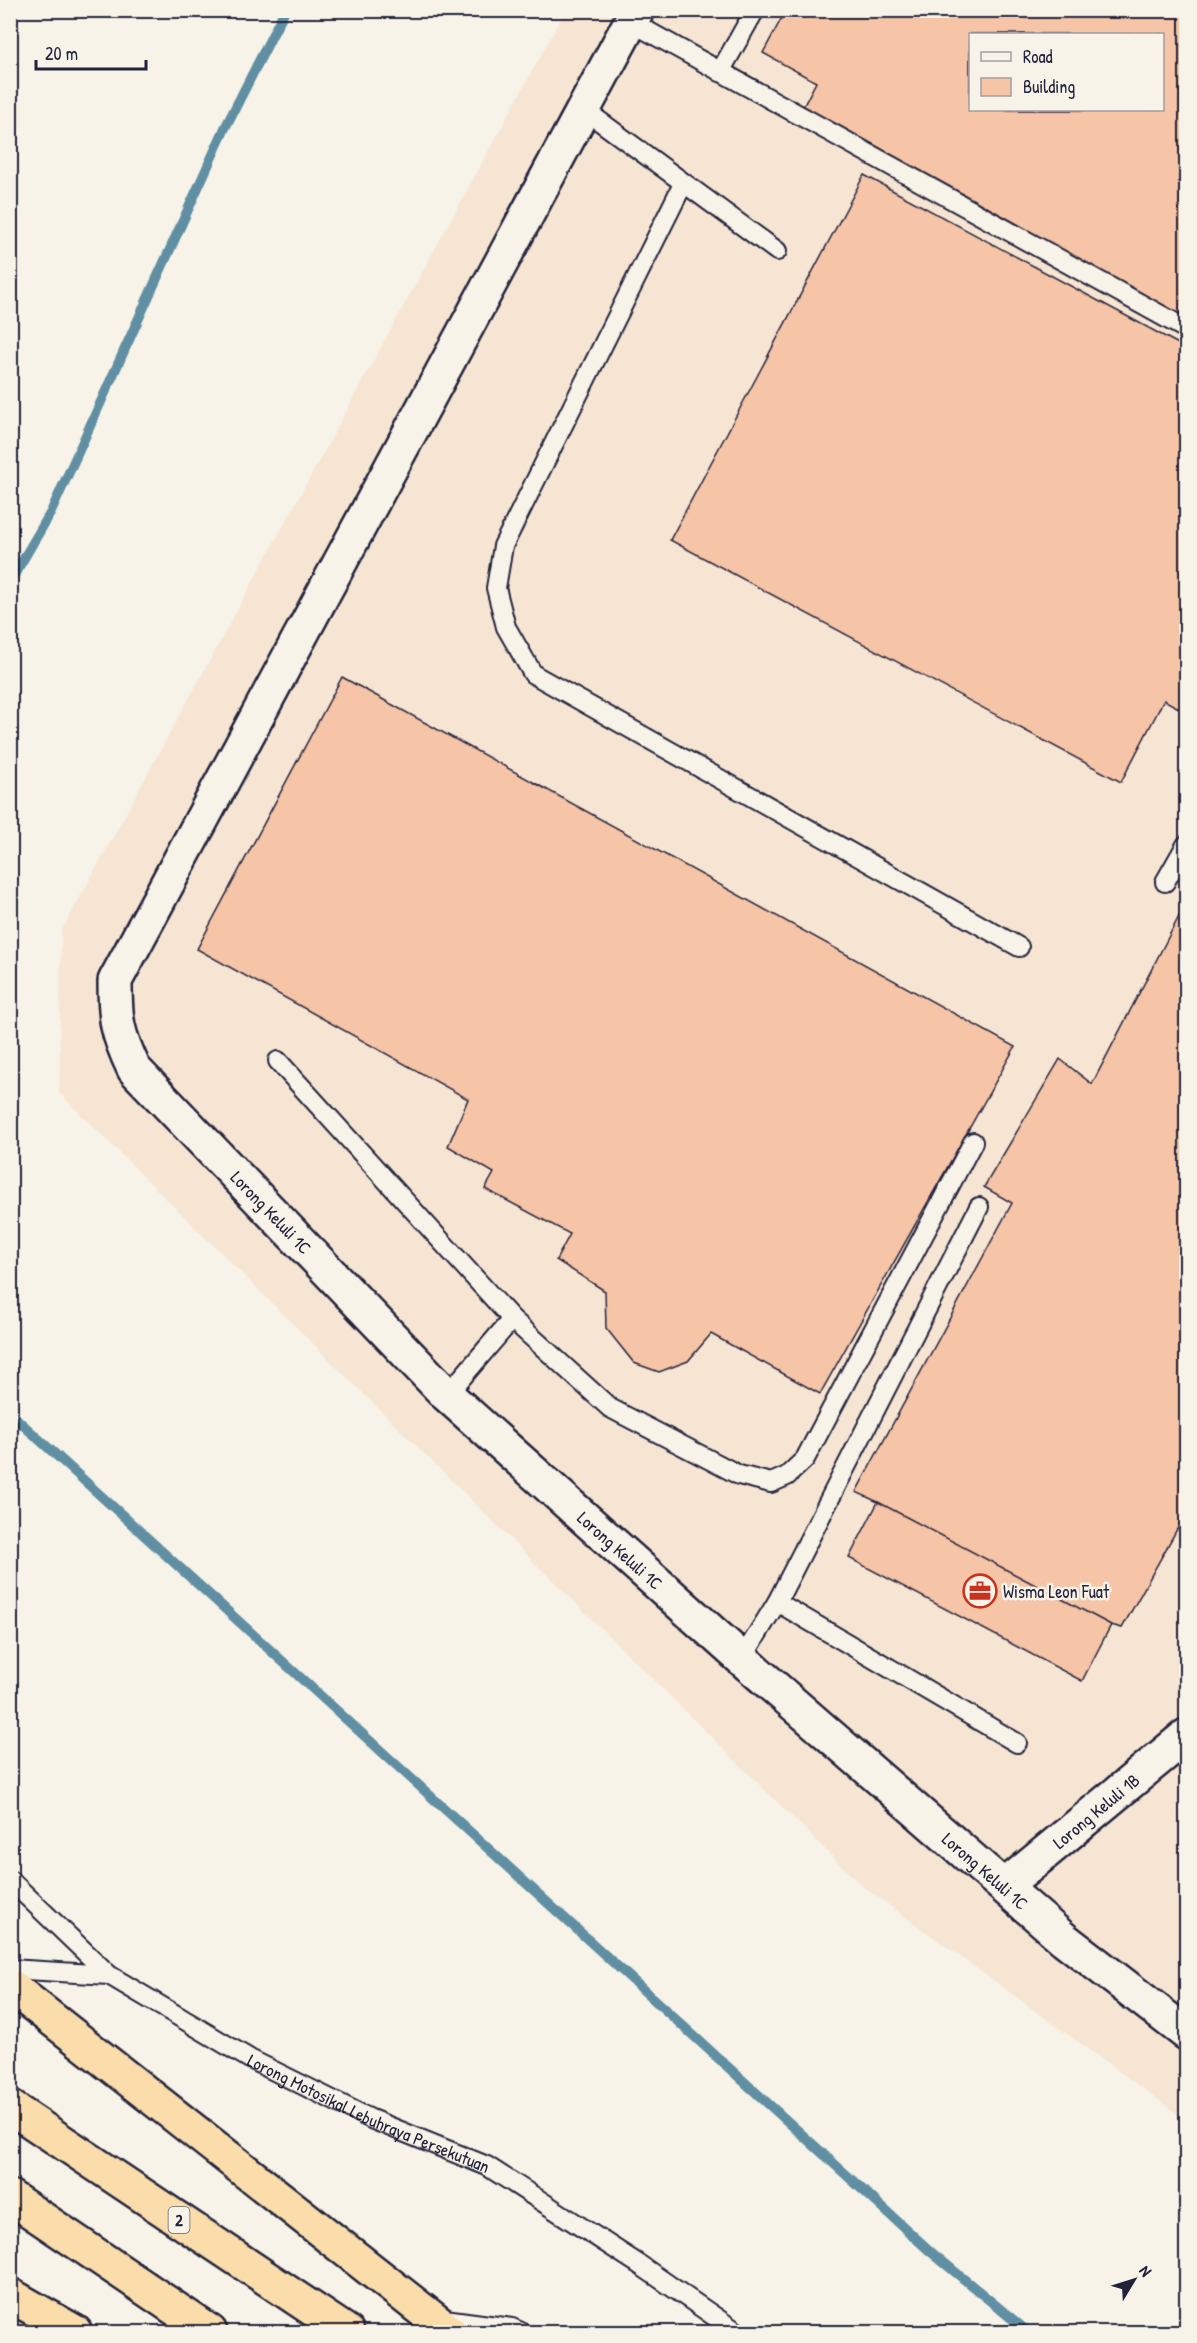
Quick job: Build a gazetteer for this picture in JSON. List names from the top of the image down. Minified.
{"streets":{"highway":["2"],"street":["Lorong Keluli 1C","Lorong Keluli 1B"],"lane":["Lorong Motosikal Lebuhraya Persekutuan"]},"crossings":[["Lorong Keluli 1C","Lorong Keluli 1B"]],"places":{"office":["Wisma Leon Fuat"]},"legend":["Road","Building"],"scale_bar":"20 m","north":"top right"}
